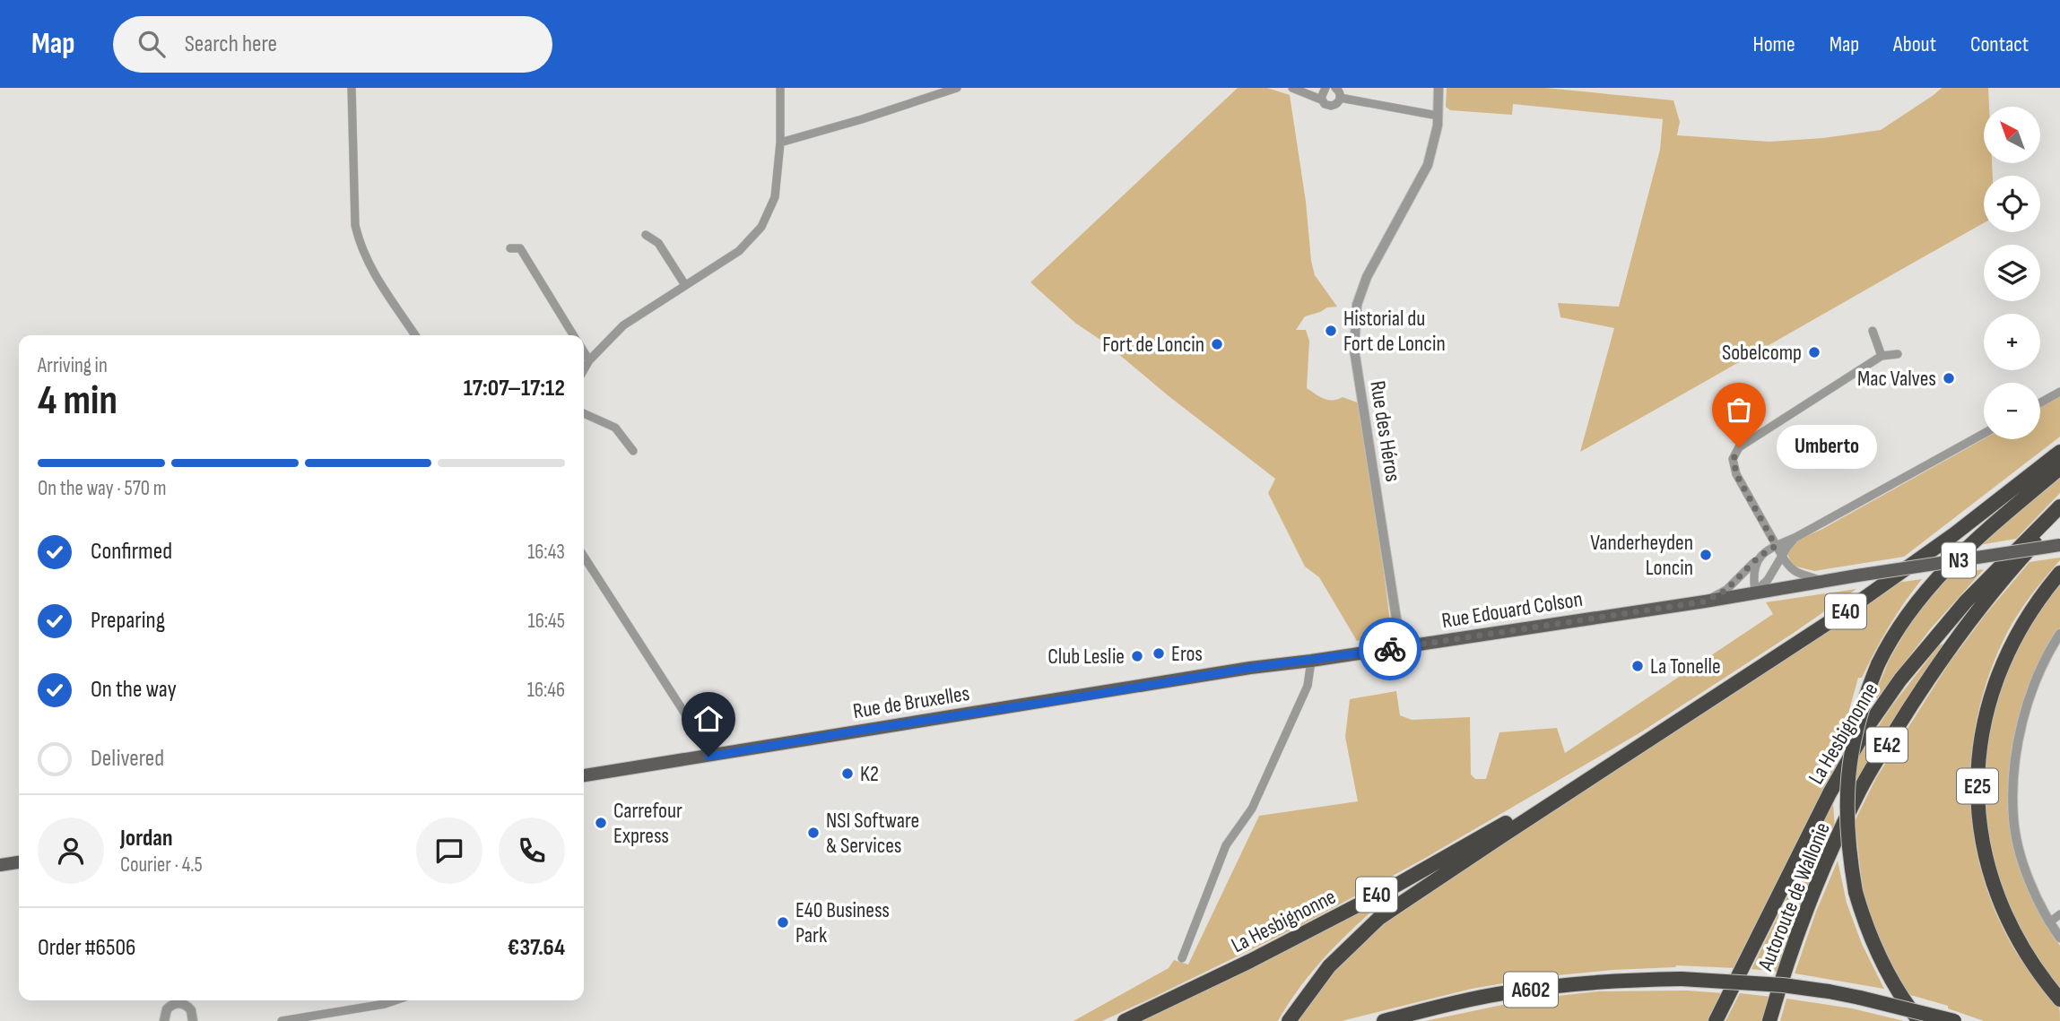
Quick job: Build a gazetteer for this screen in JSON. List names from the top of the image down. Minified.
{"streets":{"highway":["E40","La Hesbignonne","E42","E25","Autoroute de Wallonie","A602"],"main road":["N3","Rue Edouard Colson","Rue de Bruxelles"],"street":["Rue des Héros"]},"crossings":[["Rue des Héros","Rue Edouard Colson"],["Rue Edouard Colson","Rue de Bruxelles"],["E40","La Hesbignonne"]],"places":["Historial du Fort de Loncin","Fort de Loncin","Sobelcomp","Mac Valves","Umberto","Vanderheyden Loncin","Eros","Club Leslie","La Tonelle","K2","Carrefour Express","NSI Software & Services","E40 Business Park"],"north":"top left","page":{"header":"Map","search":"Search here","nav":["Home","Map","About","Contact"],"map_buttons":["+","−"],"heading":["4 min","Arriving in","17:07–17:12"],"panel":["Jordan","Courier · 4.5","Order #6506","€37.64"],"bubble":"Umberto","bar":"On the way · 570 m","list":[["Confirmed","16:43"],["Preparing","16:45"],["On the way","16:46"],"Delivered"]}}
